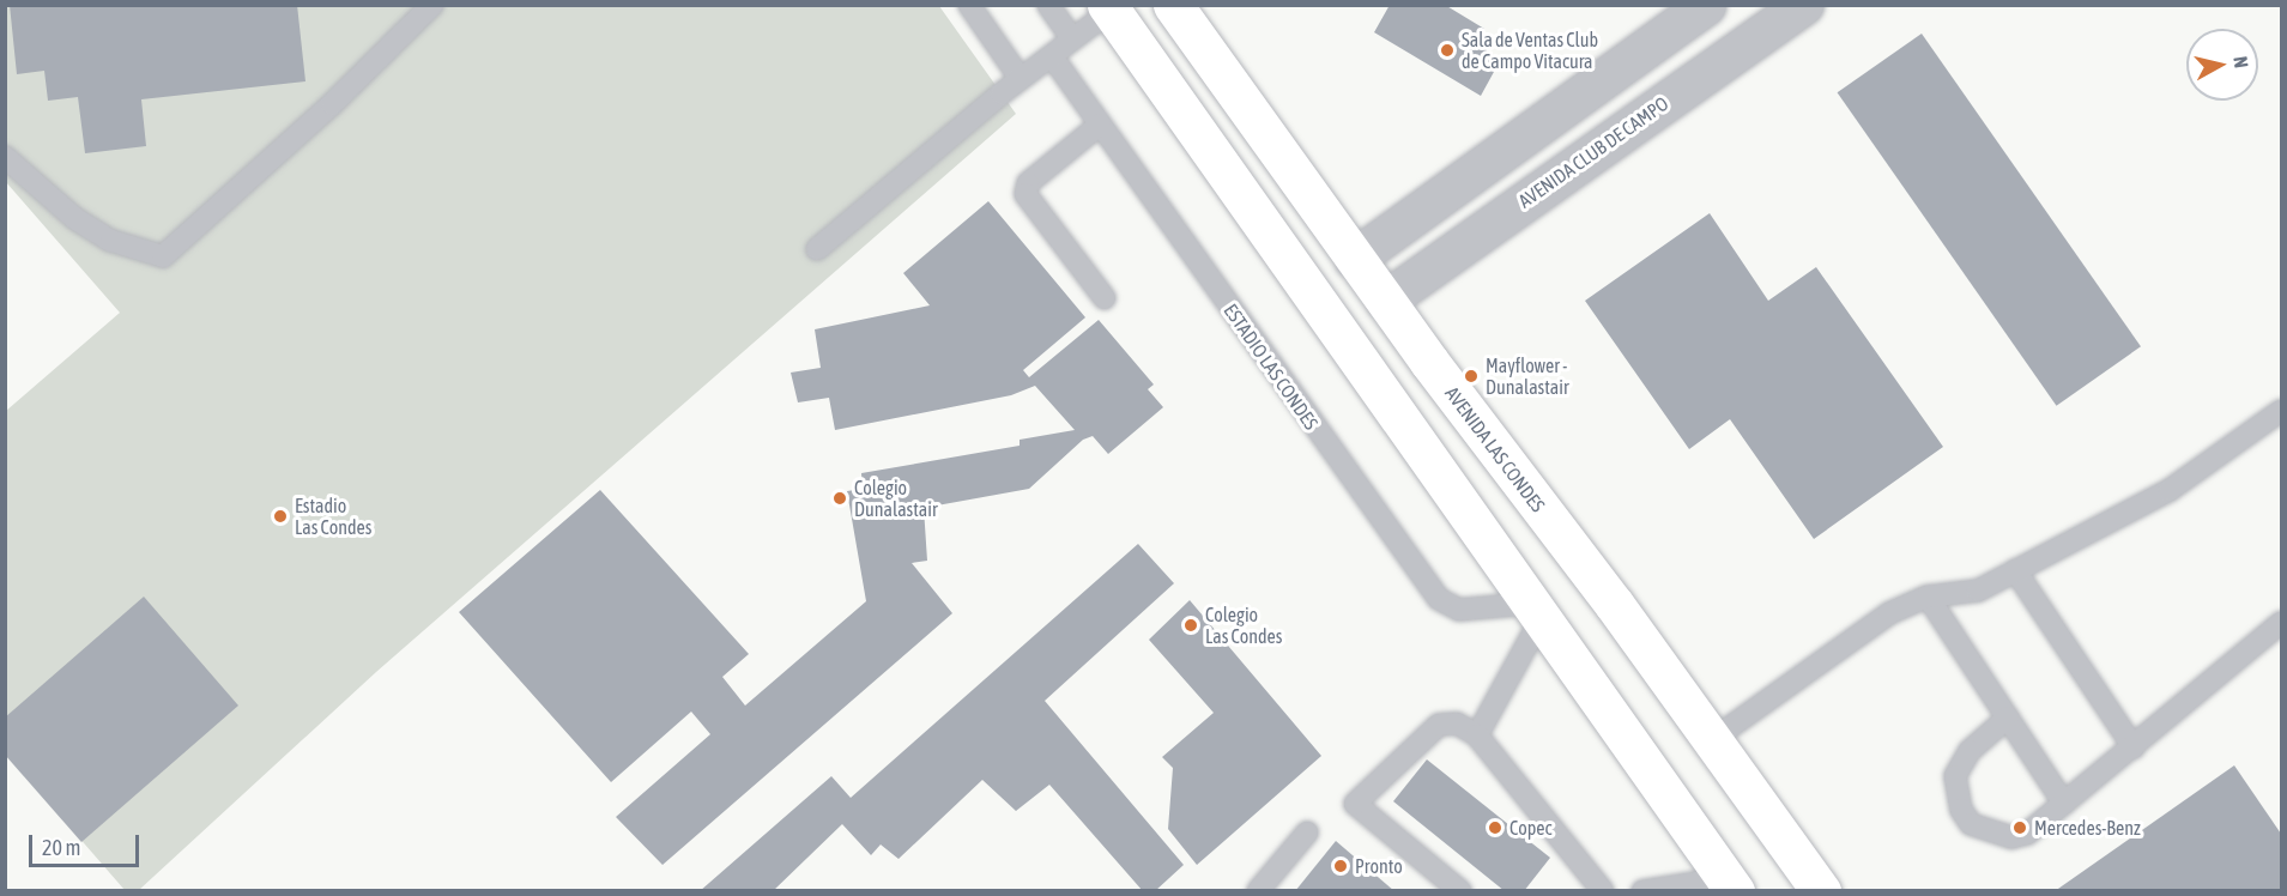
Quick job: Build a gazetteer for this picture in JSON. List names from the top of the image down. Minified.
{"streets":{"main road":["AVENIDA LAS CONDES"],"street":["AVENIDA CLUB DE CAMPO"],"lane":["ESTADIO LAS CONDES"]},"crossings":[["AVENIDA CLUB DE CAMPO","AVENIDA LAS CONDES"]],"places":["Sala de Ventas Club de Campo Vitacura","Mayflower - Dunalastair","Colegio Dunalastair","Estadio Las Condes","Colegio Las Condes","Copec","Mercedes-Benz","Pronto"],"scale_bar":"20 m","north":"right"}
